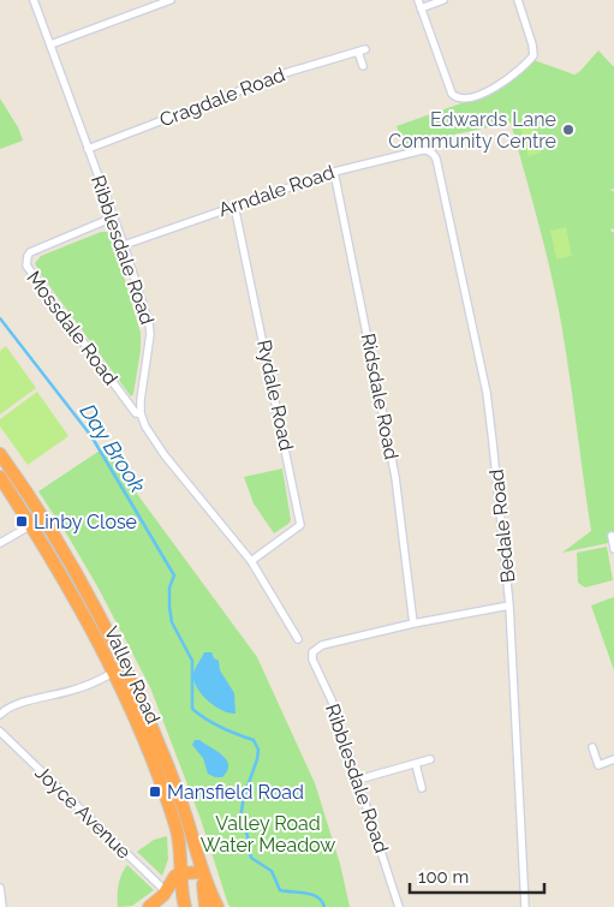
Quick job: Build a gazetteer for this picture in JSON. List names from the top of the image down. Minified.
{"streets":{"highway":["Valley Road"],"street":["Cragdale Road","Arndale Road","Ribblesdale Road","Mossdale Road","Rydale Road","Ridsdale Road","Bedale Road","Joyce Avenue"]},"crossings":[["Cragdale Road","Ribblesdale Road"],["Arndale Road","Ribblesdale Road"],["Arndale Road","Rydale Road"],["Arndale Road","Ridsdale Road"],["Arndale Road","Bedale Road"],["Ribblesdale Road","Mossdale Road"],["Ribblesdale Road","Ridsdale Road"]],"water":["Day Brook"],"parks":["Valley Road Water Meadow"],"places":{"other":["Edwards Lane Community Centre"],"transit":["Linby Close","Mansfield Road"]},"scale_bar":"100 m"}
